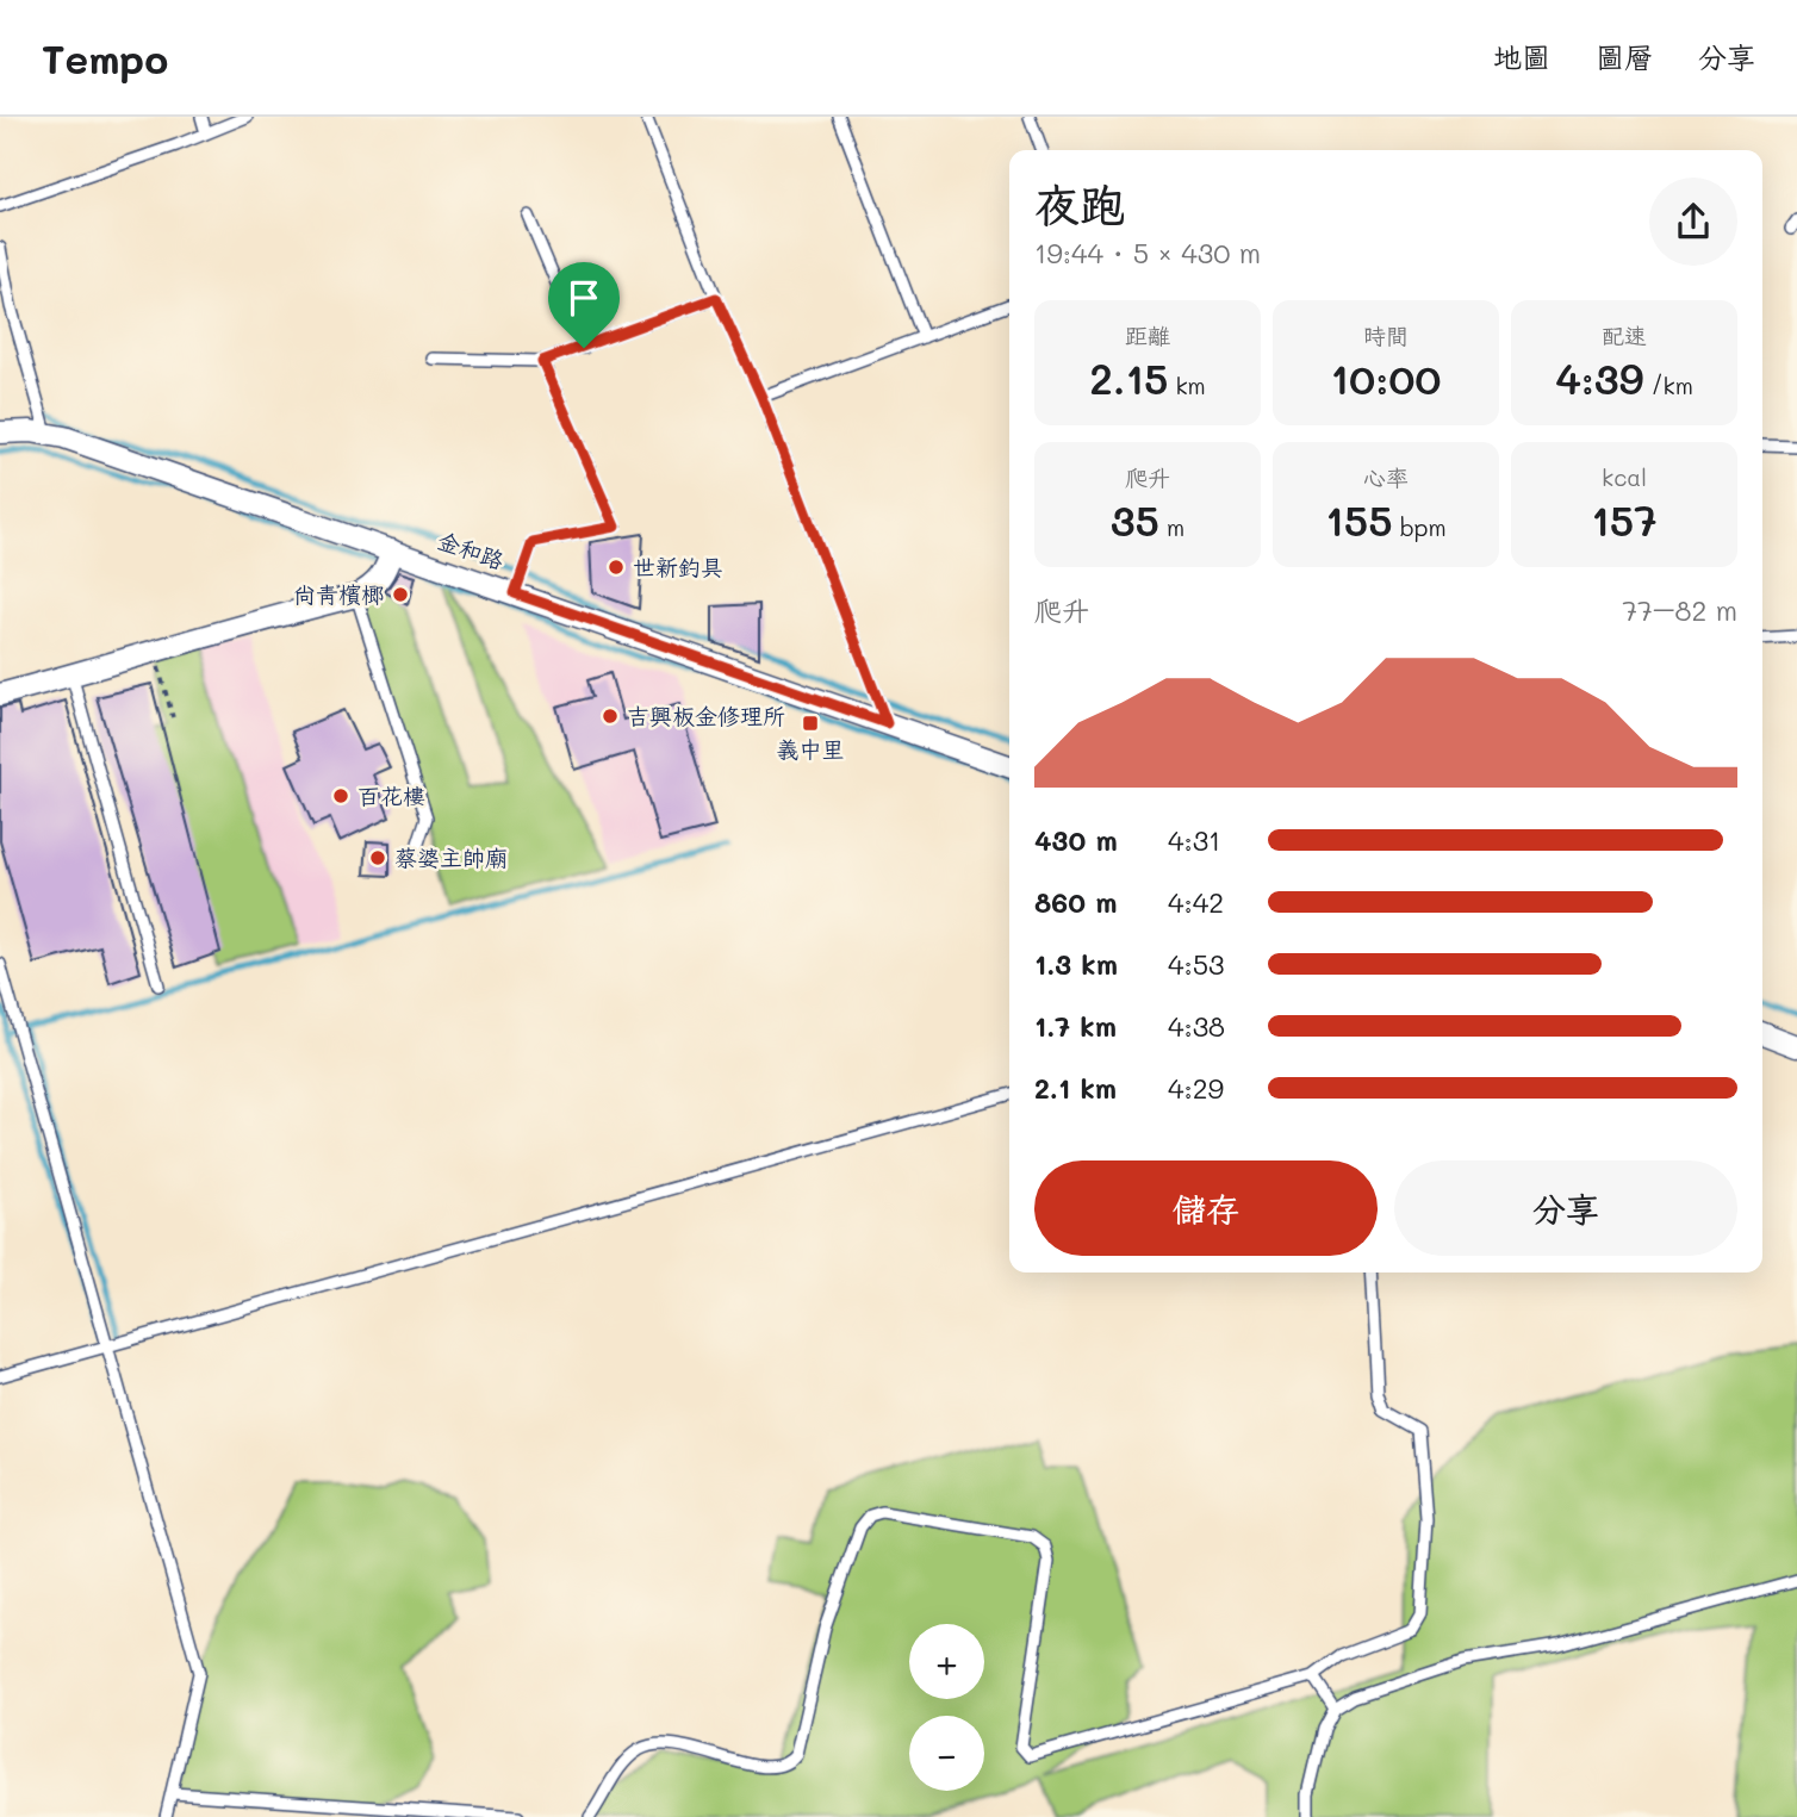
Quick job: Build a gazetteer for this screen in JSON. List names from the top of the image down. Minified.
{"streets":{"street":["金和路"]},"places":{"other":["世新釣具","尚青檳榔","吉興板金修理所","百花樓","蔡婆主帥廟"],"transit":["義中里"]},"page":{"header":"Tempo","nav":["地圖","圖層","分享"],"heading":["夜跑","19:44 · 5 × 430 m"],"stats":[["距離","2.15 km"],["時間","10:00"],["配速","4:39 /km"],["爬升","35 m"],["心率","155 bpm"],["kcal","157"]],"chart":["爬升","77–82 m"],"list":[{"name":"430 m","note":"4:31"},{"name":"860 m","note":"4:42"},{"name":"1.3 km","note":"4:53"},{"name":"1.7 km","note":"4:38"},{"name":"2.1 km","note":"4:29"}],"buttons":["儲存","分享"],"map_buttons":["+","−"]}}
